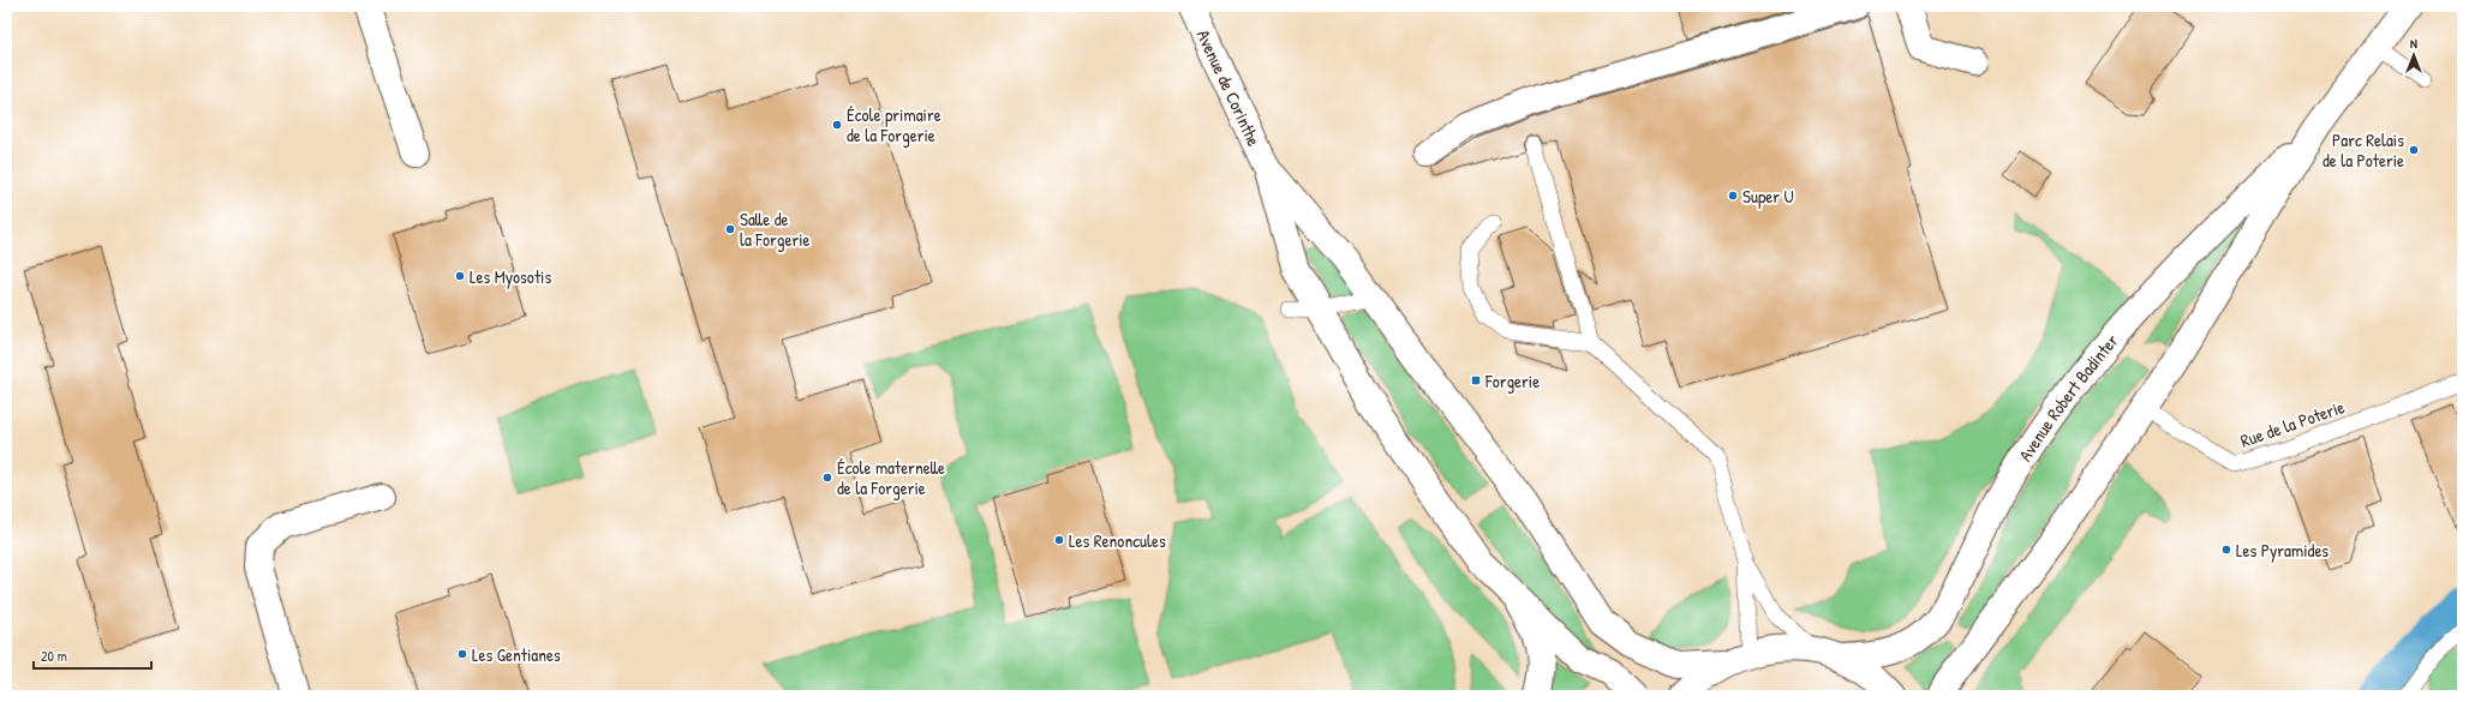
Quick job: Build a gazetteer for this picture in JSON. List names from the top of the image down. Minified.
{"streets":{"main road":["Avenue de Corinthe","Avenue Robert Badinter"],"lane":["Rue de la Poterie"]},"crossings":[["Avenue Robert Badinter","Rue de la Poterie"]],"places":{"other":["École primaire de la Forgerie","Parc Relais de la Poterie","Super U","Salle de la Forgerie","Les Myosotis","École maternelle de la Forgerie","Les Renoncules","Les Pyramides","Les Gentianes"],"transit":["Forgerie"]},"scale_bar":"20 m","north":"top"}
